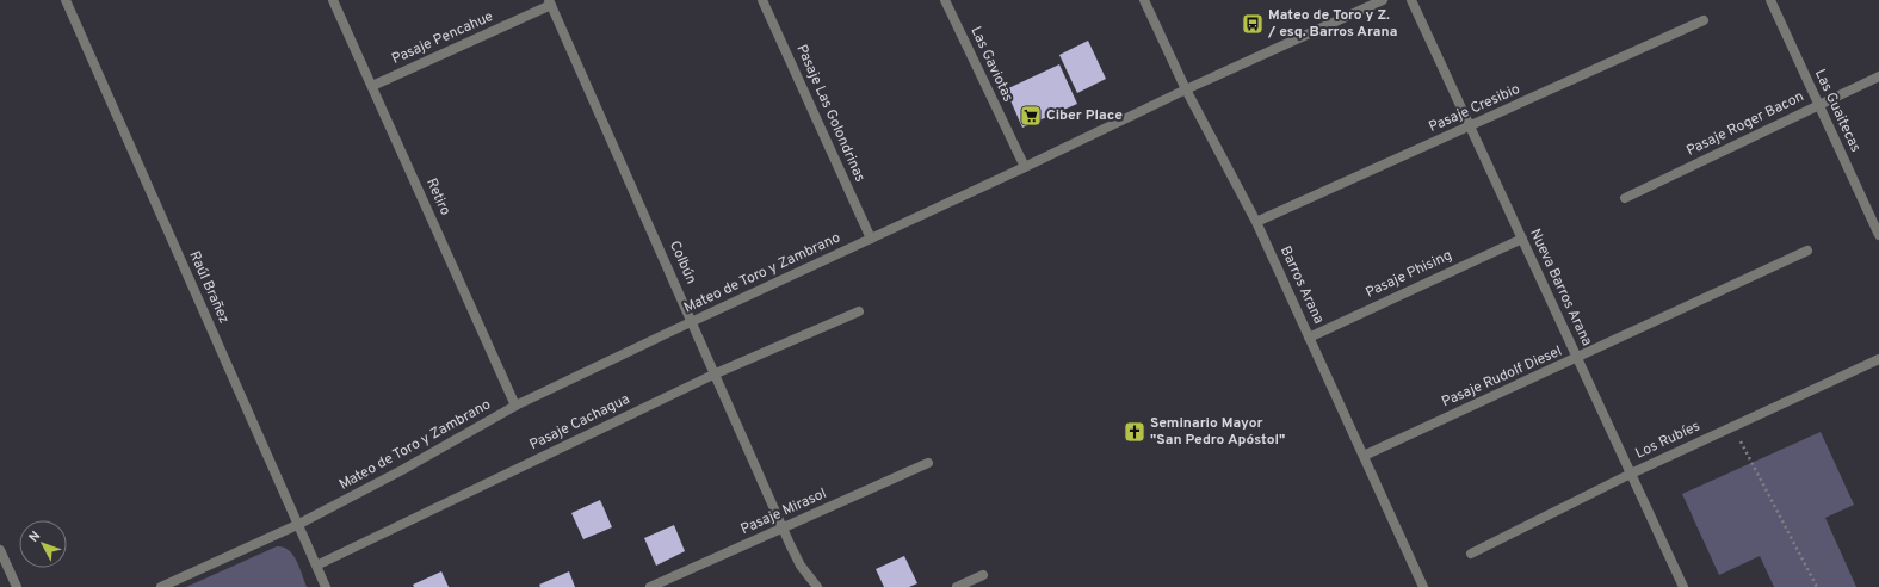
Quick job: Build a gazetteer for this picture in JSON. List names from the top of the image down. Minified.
{"streets":{"street":["Pasaje Pencahue","Las Gaviotas","Pasaje Cresibio","Las Guaitecas","Pasaje Las Golondrinas","Pasaje Roger Bacon","Retiro","Colbún","Mateo de Toro y Zambrano","Pasaje Phising","Barros Arana","Raúl Brañez","Nueva Barros Arana","Pasaje Rudolf Diesel","Pasaje Cachagua","Los Rubíes","Pasaje Mirasol"]},"crossings":[["Pasaje Pencahue","Retiro"],["Pasaje Pencahue","Colbún"],["Las Gaviotas","Mateo de Toro y Zambrano"],["Pasaje Cresibio","Barros Arana"],["Pasaje Cresibio","Nueva Barros Arana"],["Las Guaitecas","Pasaje Roger Bacon"],["Pasaje Las Golondrinas","Mateo de Toro y Zambrano"],["Retiro","Mateo de Toro y Zambrano"],["Colbún","Mateo de Toro y Zambrano"],["Colbún","Pasaje Cachagua"],["Colbún","Pasaje Mirasol"],["Mateo de Toro y Zambrano","Barros Arana"],["Mateo de Toro y Zambrano","Raúl Brañez"],["Pasaje Phising","Barros Arana"],["Pasaje Phising","Nueva Barros Arana"],["Barros Arana","Pasaje Rudolf Diesel"],["Raúl Brañez","Pasaje Cachagua"],["Nueva Barros Arana","Pasaje Rudolf Diesel"],["Nueva Barros Arana","Los Rubíes"]],"places":{"bus stop":["Mateo de Toro y Z. / esq. Barros Arana"],"supermarket":["Ciber Place"],"church":["Seminario Mayor \"San Pedro Apóstol\""]},"north":"top left"}
